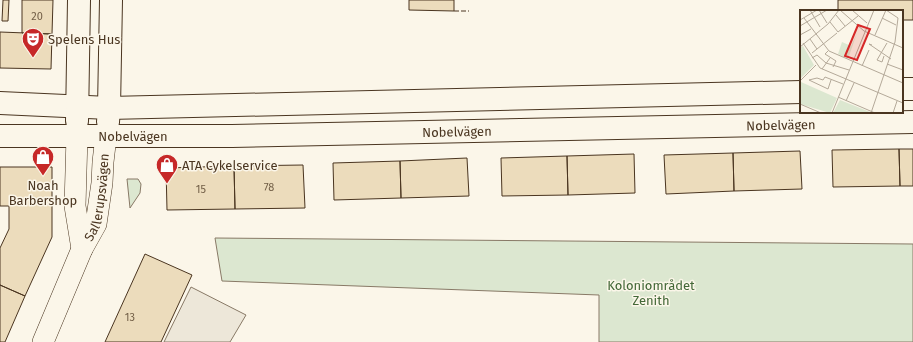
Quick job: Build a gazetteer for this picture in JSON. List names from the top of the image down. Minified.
{"streets":{"main road":["Nobelvägen","Sallerupsvägen"]},"crossings":[["Nobelvägen","Sallerupsvägen"]],"parks":["Koloniområdet Zenith"],"places":{"theatre":["Spelens Hus"],"shop":["Noah Barbershop","ATA Cykelservice"]},"house_numbers":["20","78","15","13"]}
